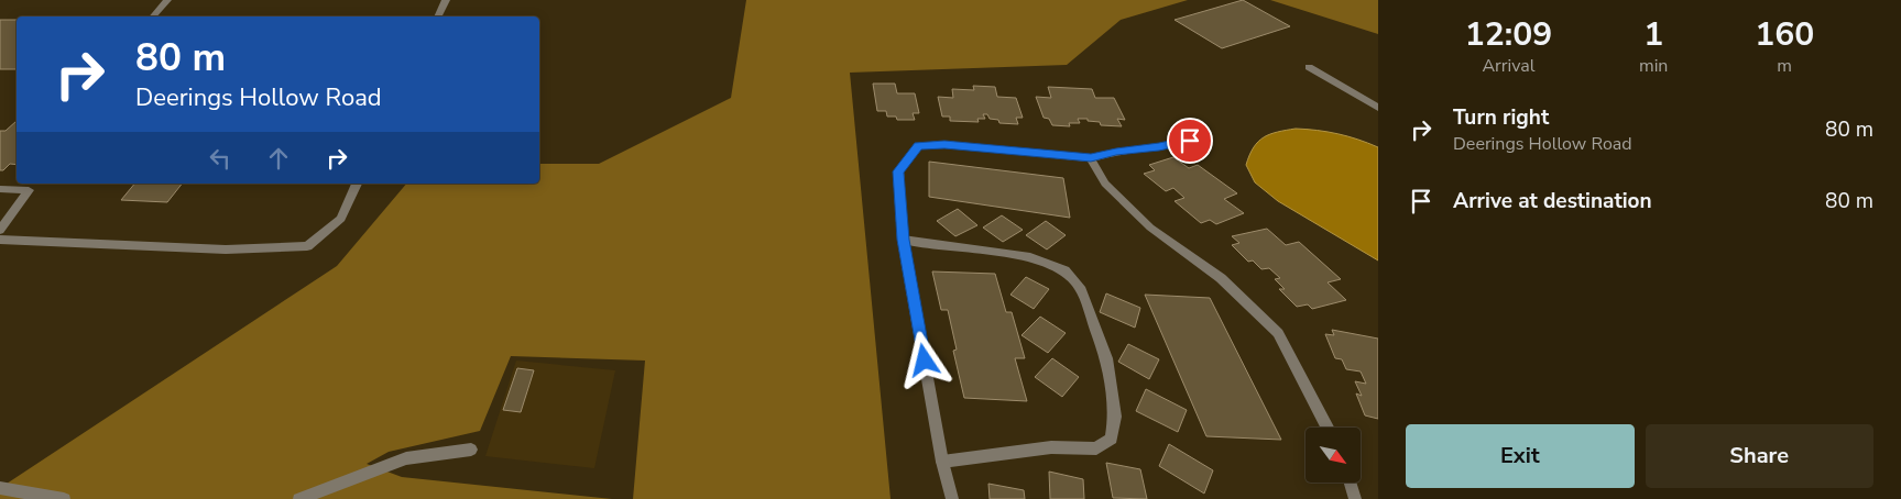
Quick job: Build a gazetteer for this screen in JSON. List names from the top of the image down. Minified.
{"north":"bottom right","page":{"eta":["12:09","Arrival","1","min","160","m"],"turn":["80 m","Deerings Hollow Road"],"list":[{"name":"Turn right","note":"Deerings Hollow Road","value":"80 m"},{"name":"Arrive at destination","value":"80 m"}],"buttons":["Exit","Share"]}}
